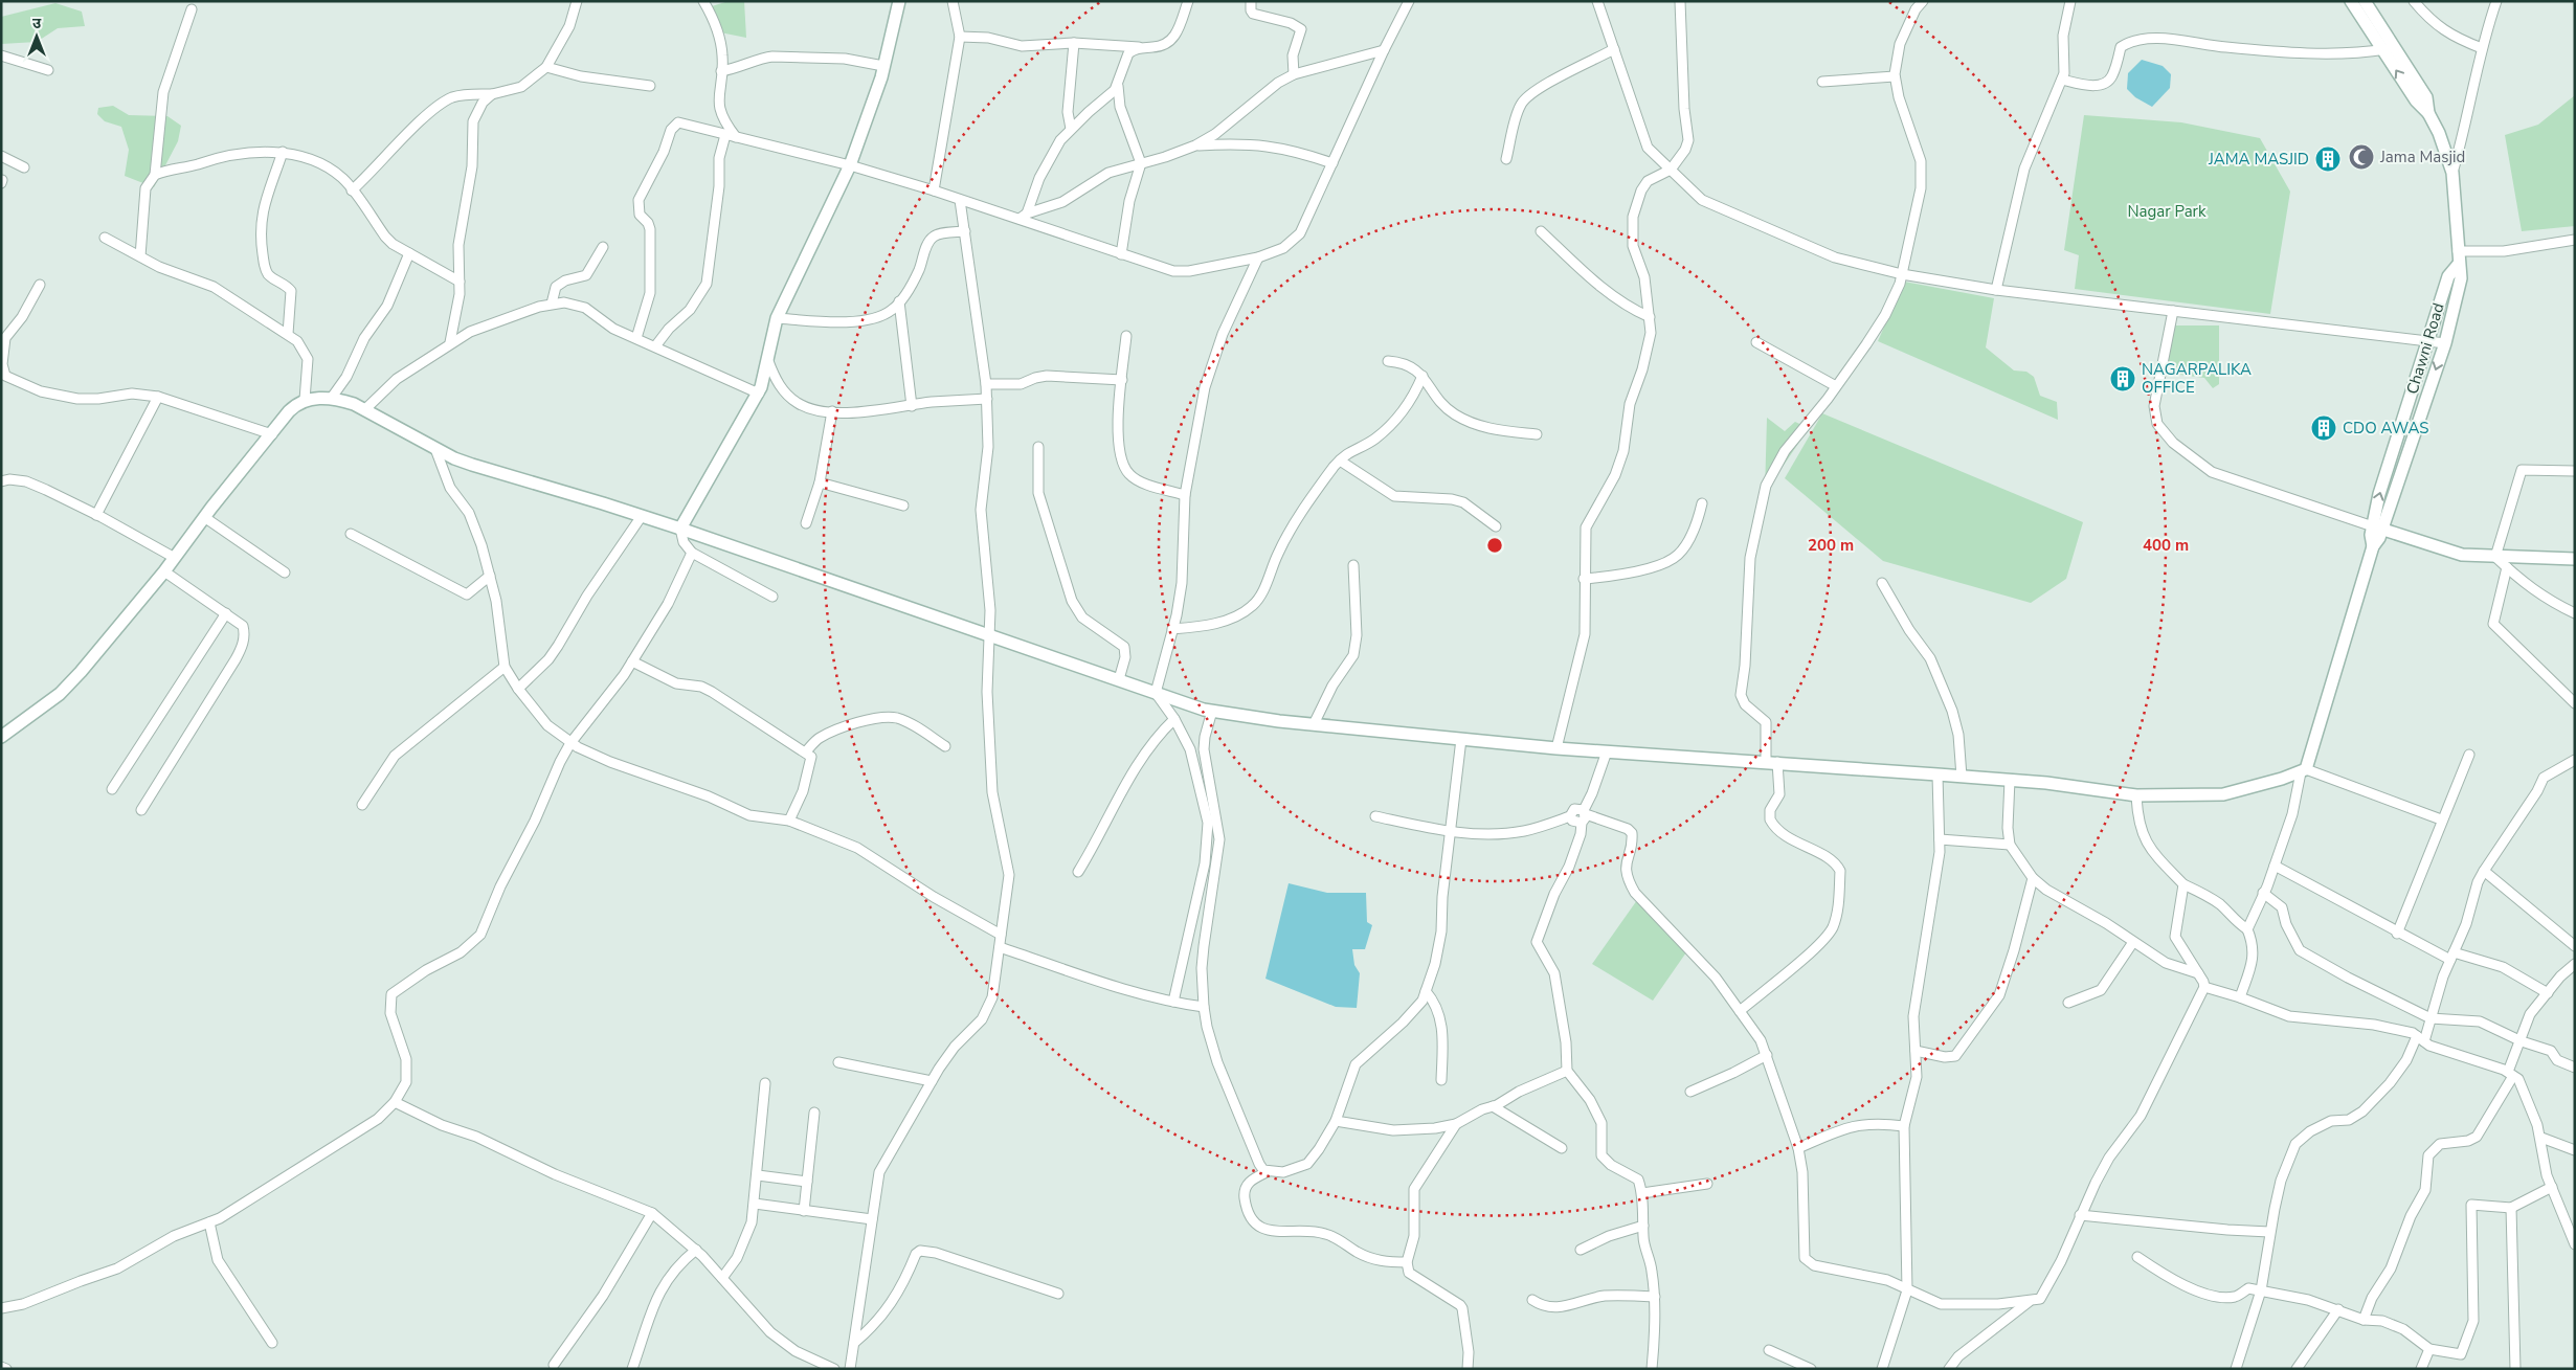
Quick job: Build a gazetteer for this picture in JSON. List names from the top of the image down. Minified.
{"streets":{"street":["Chawni Road"]},"parks":["Nagar Park"],"places":{"mosque":["Jama Masjid"],"building":["JAMA MASJID","NAGARPALIKA OFFICE","CDO AWAS"]},"north":"top","rings":["200 m","400 m"]}
